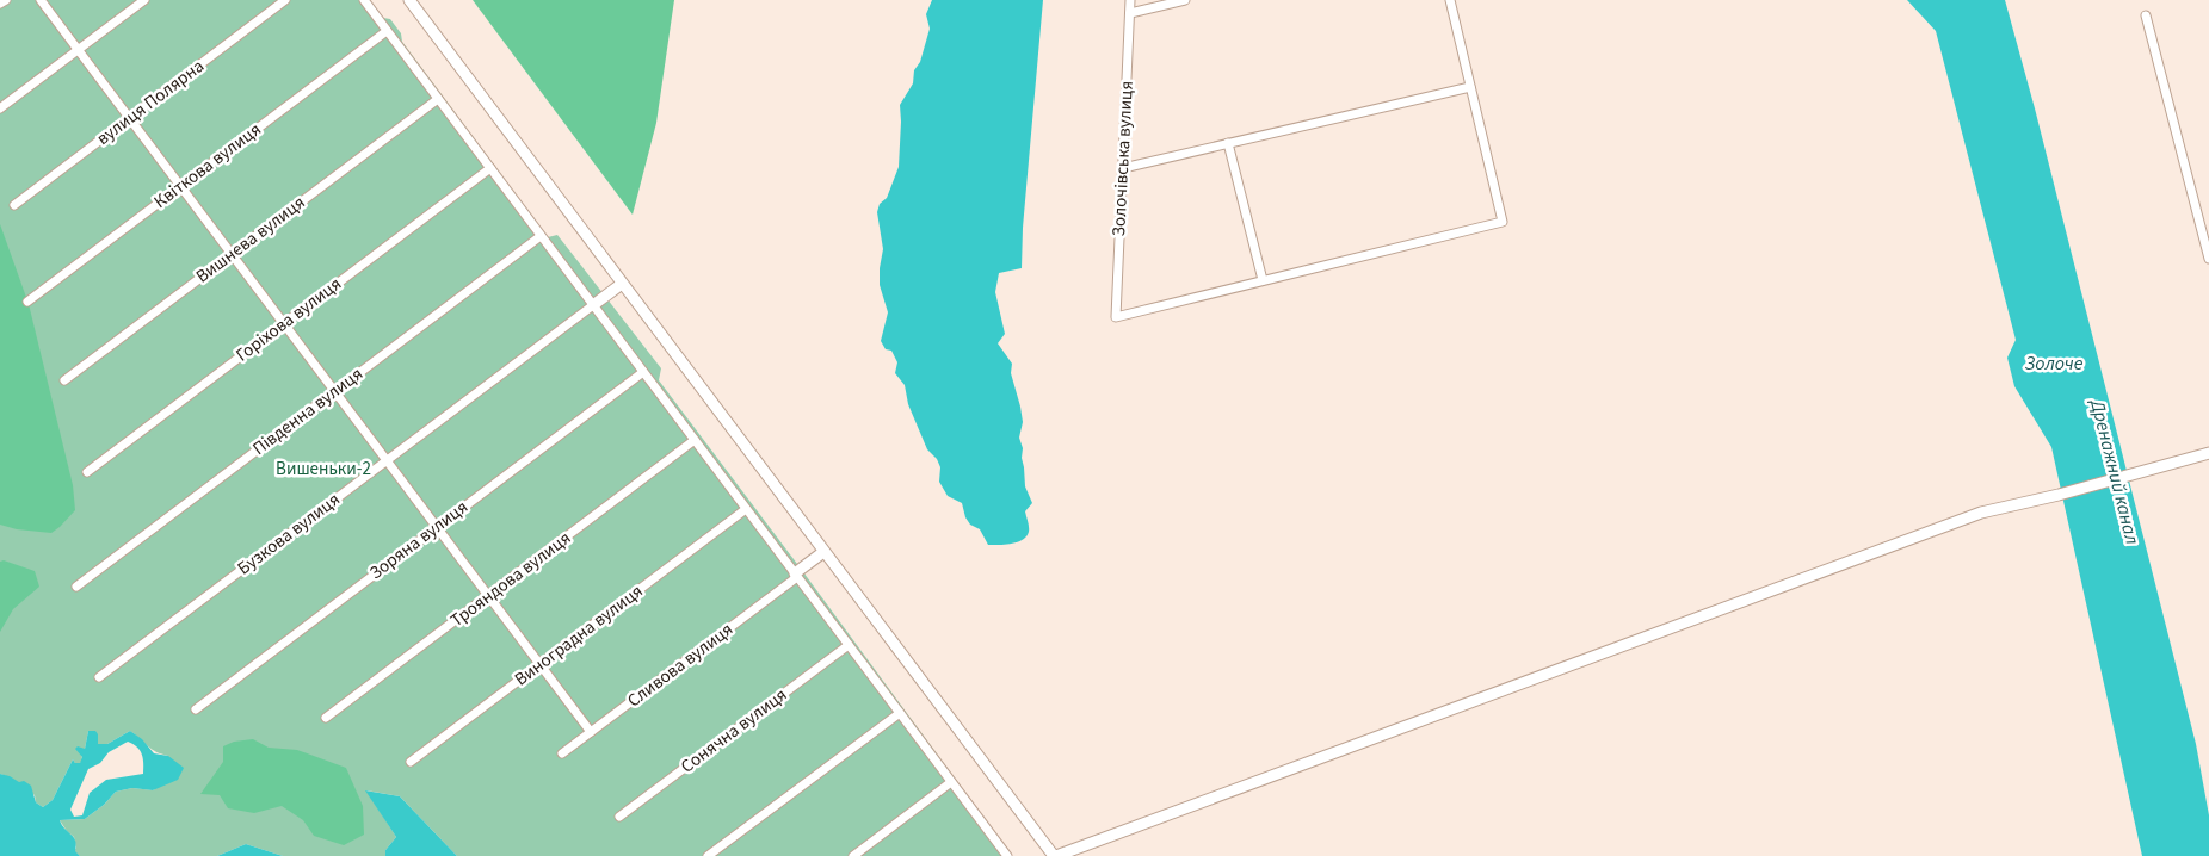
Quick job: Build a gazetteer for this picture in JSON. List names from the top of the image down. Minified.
{"streets":{"street":["вулиця Полярна","Золочівська вулиця","Квіткова вулиця","Вишнева вулиця","Горіхова вулиця","Південна вулиця","Бузкова вулиця","Зоряна вулиця","Трояндова вулиця","Виноградна вулиця","Сливова вулиця","Сонячна вулиця"]},"water":["Золоче","Дренажний канал"],"parks":["Вишеньки-2"]}
